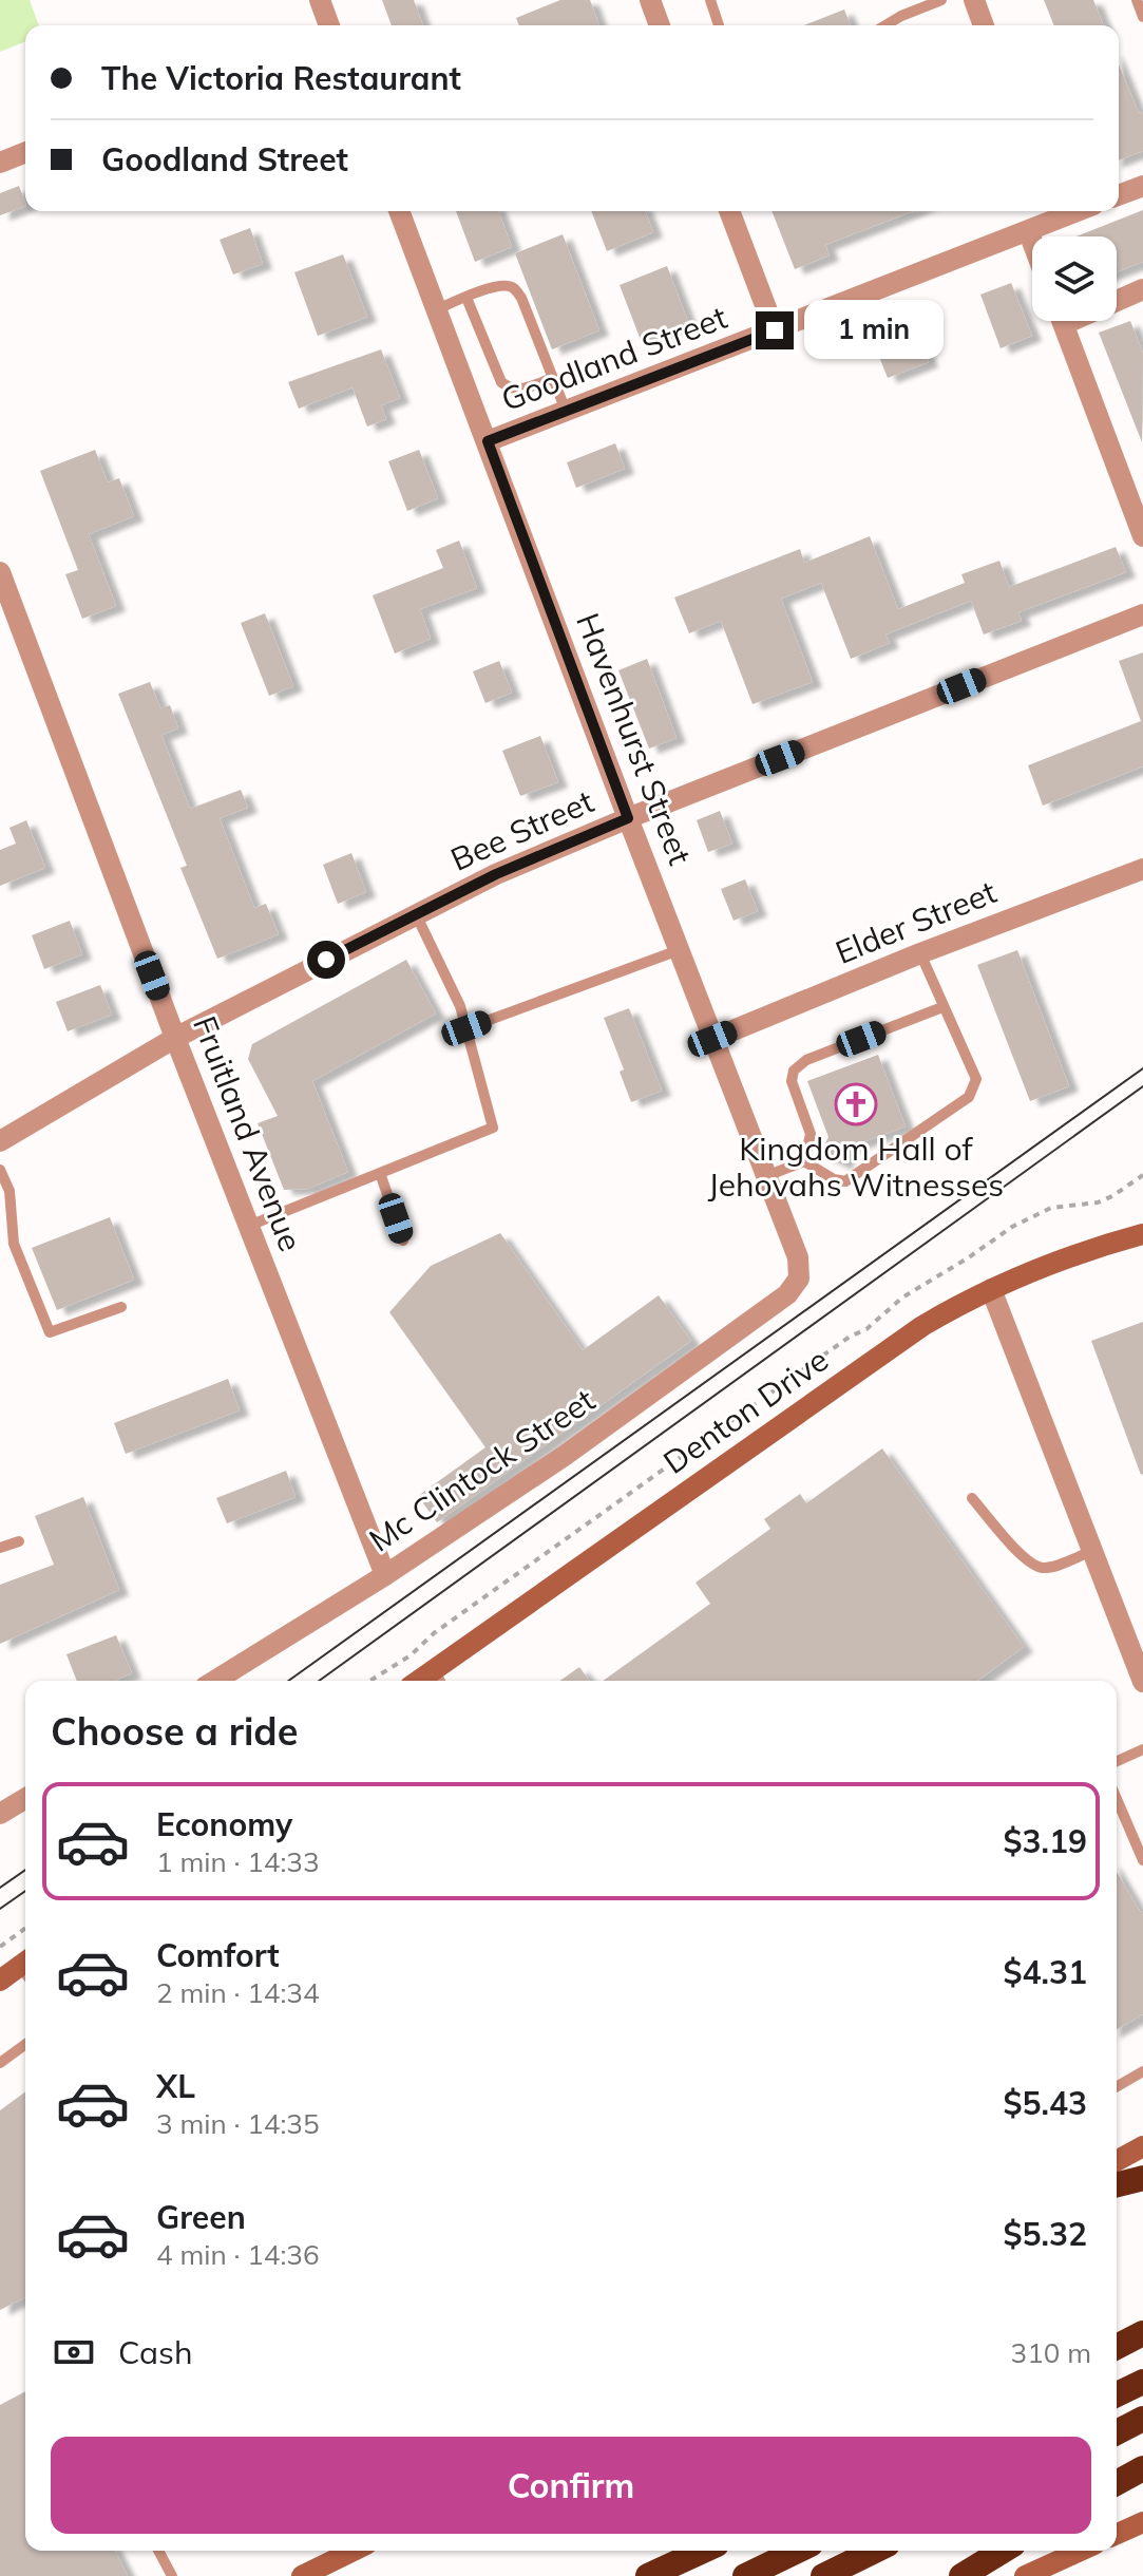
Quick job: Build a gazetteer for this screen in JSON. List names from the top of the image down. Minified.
{"streets":{"street":["Goodland Street","Havenhurst Street","Bee Street","Elder Street","Fruitland Avenue","Denton Drive","Mc Clintock Street"]},"crossings":[["Goodland Street","Havenhurst Street"],["Havenhurst Street","Bee Street"],["Havenhurst Street","Elder Street"],["Havenhurst Street","Mc Clintock Street"],["Bee Street","Fruitland Avenue"],["Fruitland Avenue","Mc Clintock Street"]],"places":{"church":["Kingdom Hall of Jehovahs Witnesses"]},"page":{"banner":["The Victoria Restaurant","Goodland Street"],"bubble":"1 min","heading":"Choose a ride","list":[{"name":"Economy","note":"1 min · 14:33","value":"$3.19"},{"name":"Comfort","note":"2 min · 14:34","value":"$4.31"},{"name":"XL","note":"3 min · 14:35","value":"$5.43"},{"name":"Green","note":"4 min · 14:36","value":"$5.32"}],"pay":["Cash","310 m"],"buttons":"Confirm"}}
